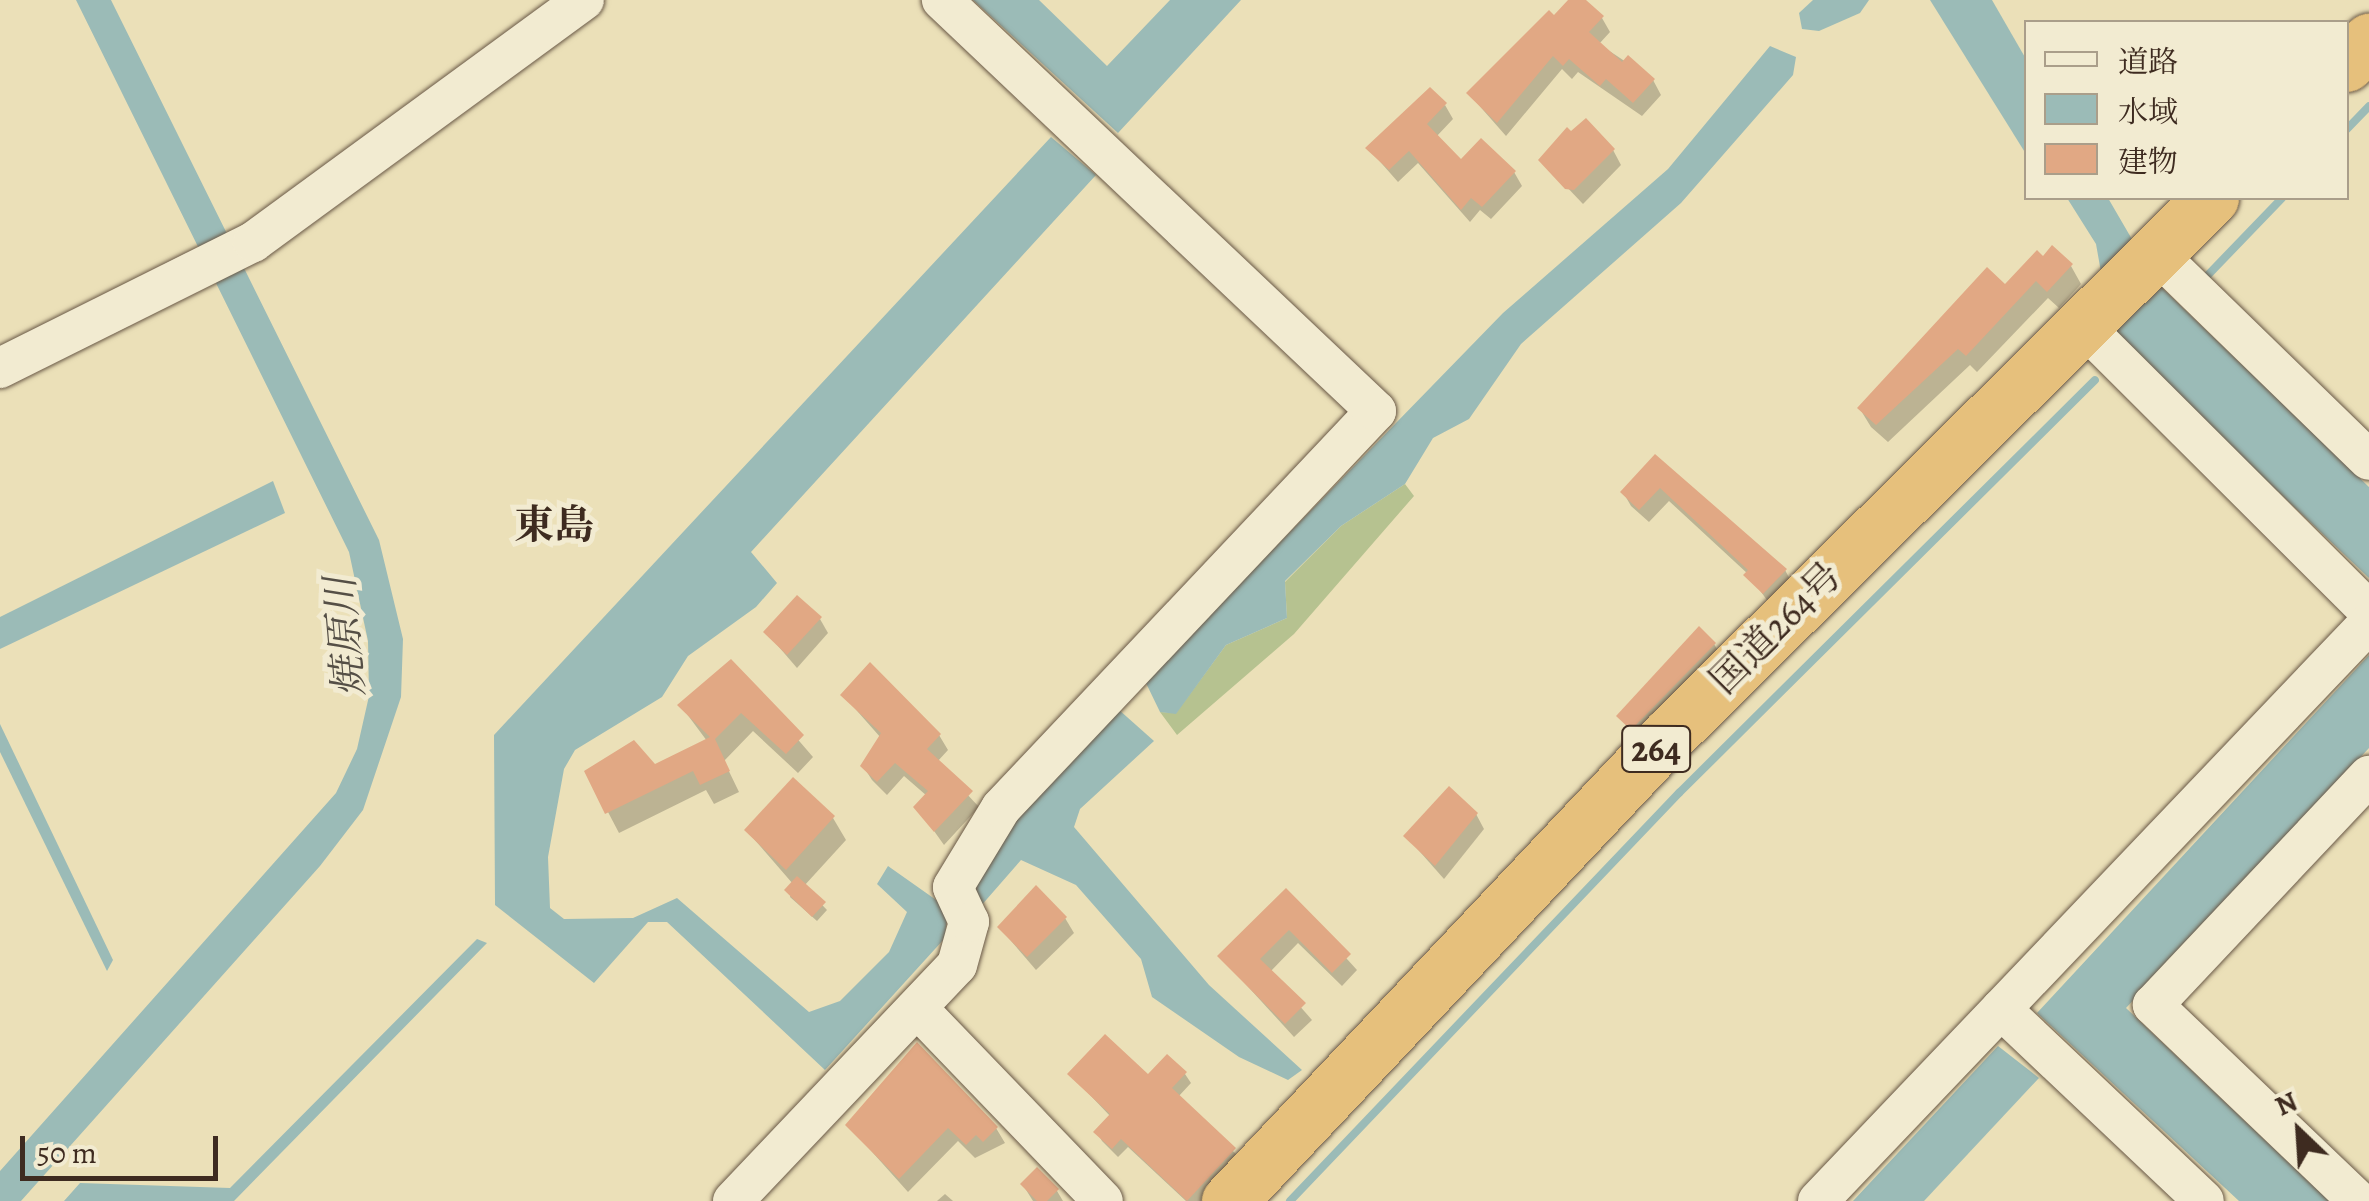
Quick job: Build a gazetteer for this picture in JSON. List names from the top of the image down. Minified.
{"streets":{"highway":["国道264号","264"]},"districts":["東島"],"water":["焼原川"],"legend":["道路","水域","建物"],"scale_bar":"50 m","north":"top left"}
